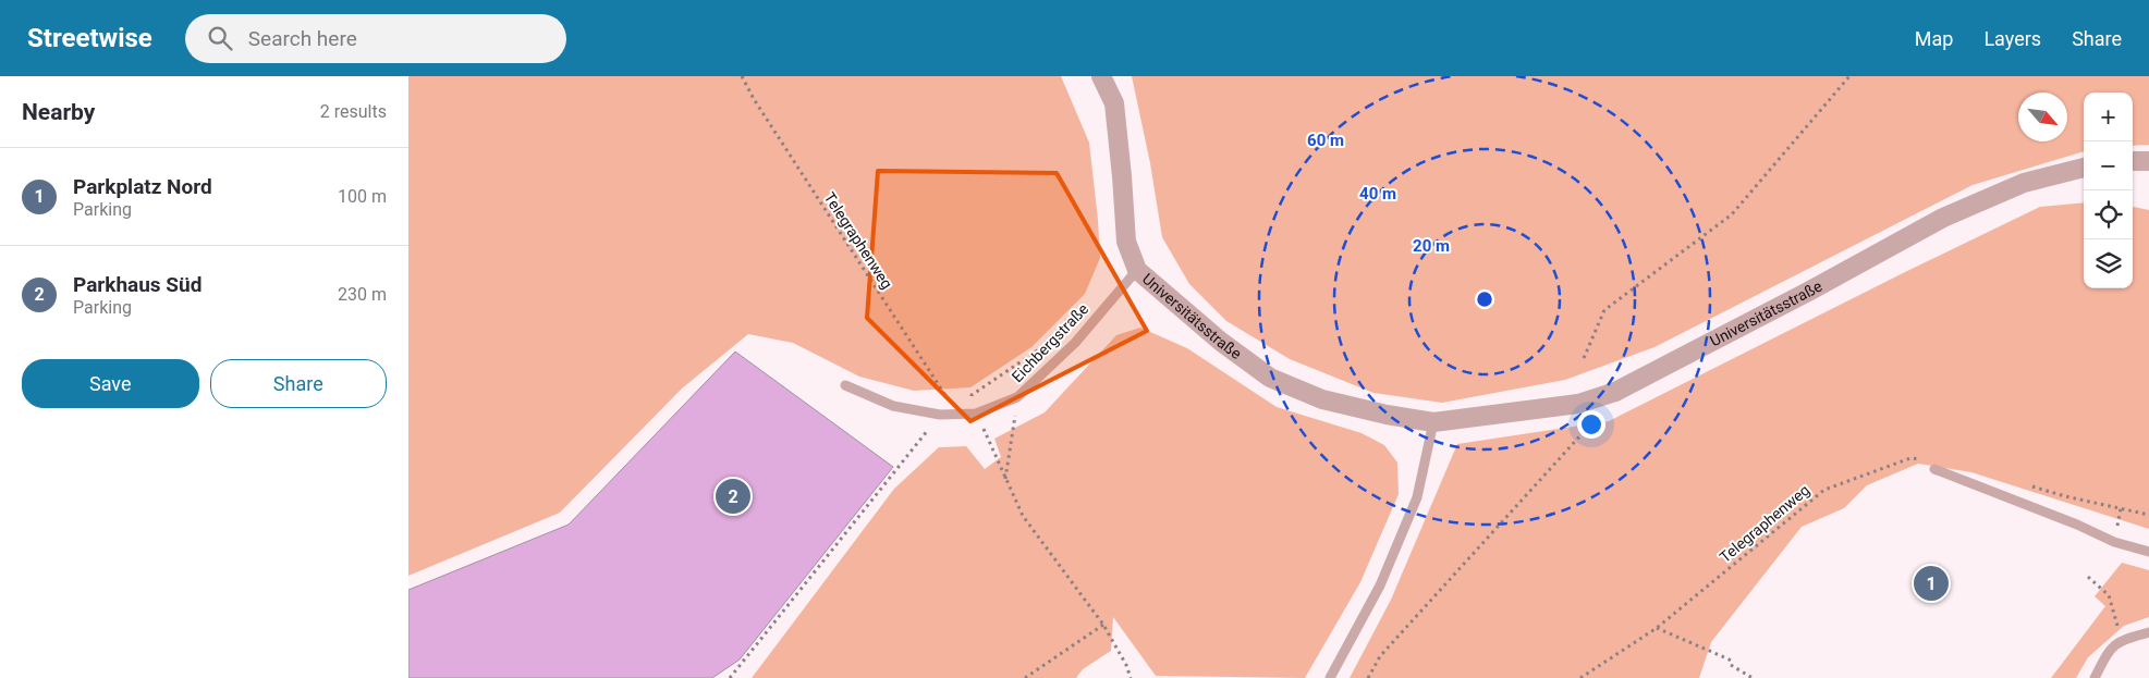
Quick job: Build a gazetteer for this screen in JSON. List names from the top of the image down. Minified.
{"streets":{"street":["Universitätsstraße"],"lane":["Eichbergstraße"],"path":["Telegraphenweg"]},"crossings":[["Telegraphenweg","Eichbergstraße"],["Universitätsstraße","Eichbergstraße"]],"north":"bottom right","page":{"header":"Streetwise","search":"Search here","nav":["Map","Layers","Share"],"heading":["Nearby","2 results"],"map_buttons":["+","−"],"list":[{"mark":"1","name":"Parkplatz Nord","note":"Parking","value":"100 m"},{"mark":"2","name":"Parkhaus Süd","note":"Parking","value":"230 m"}],"buttons":["Save","Share"],"pins":["2","1"]},"rings":["60 m","40 m","20 m"]}
